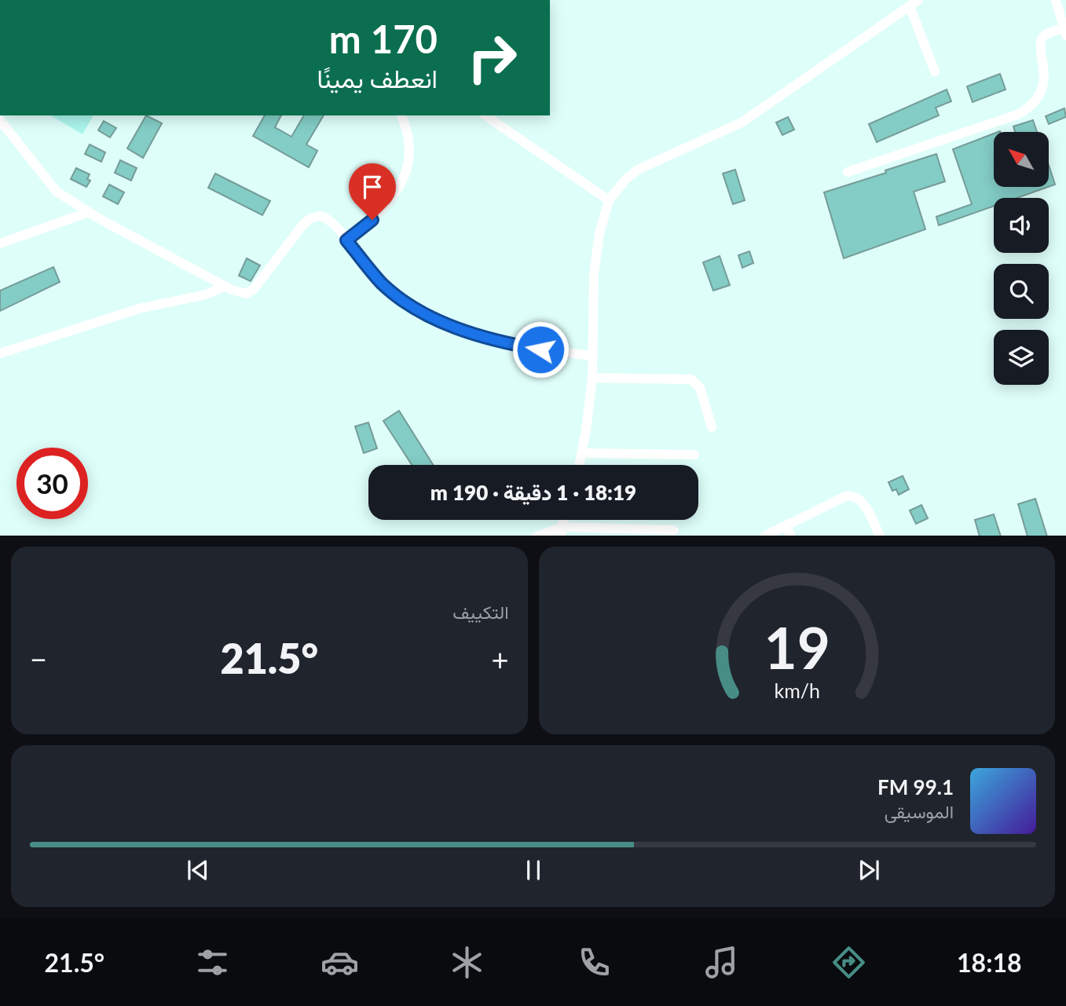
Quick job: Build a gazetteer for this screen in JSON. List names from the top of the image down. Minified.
{"north":"top left","page":{"turn":["170 m","انعطف يمينًا"],"limit":"30","trip":"18:19 · 1 دقيقة · 190 m","tile":"التكييف","heat":["−","21.5°","+"],"song":["99.1 FM","الموسيقى"],"tabs":["18:18","21.5°"],"gauge":["19","km/h"]}}
